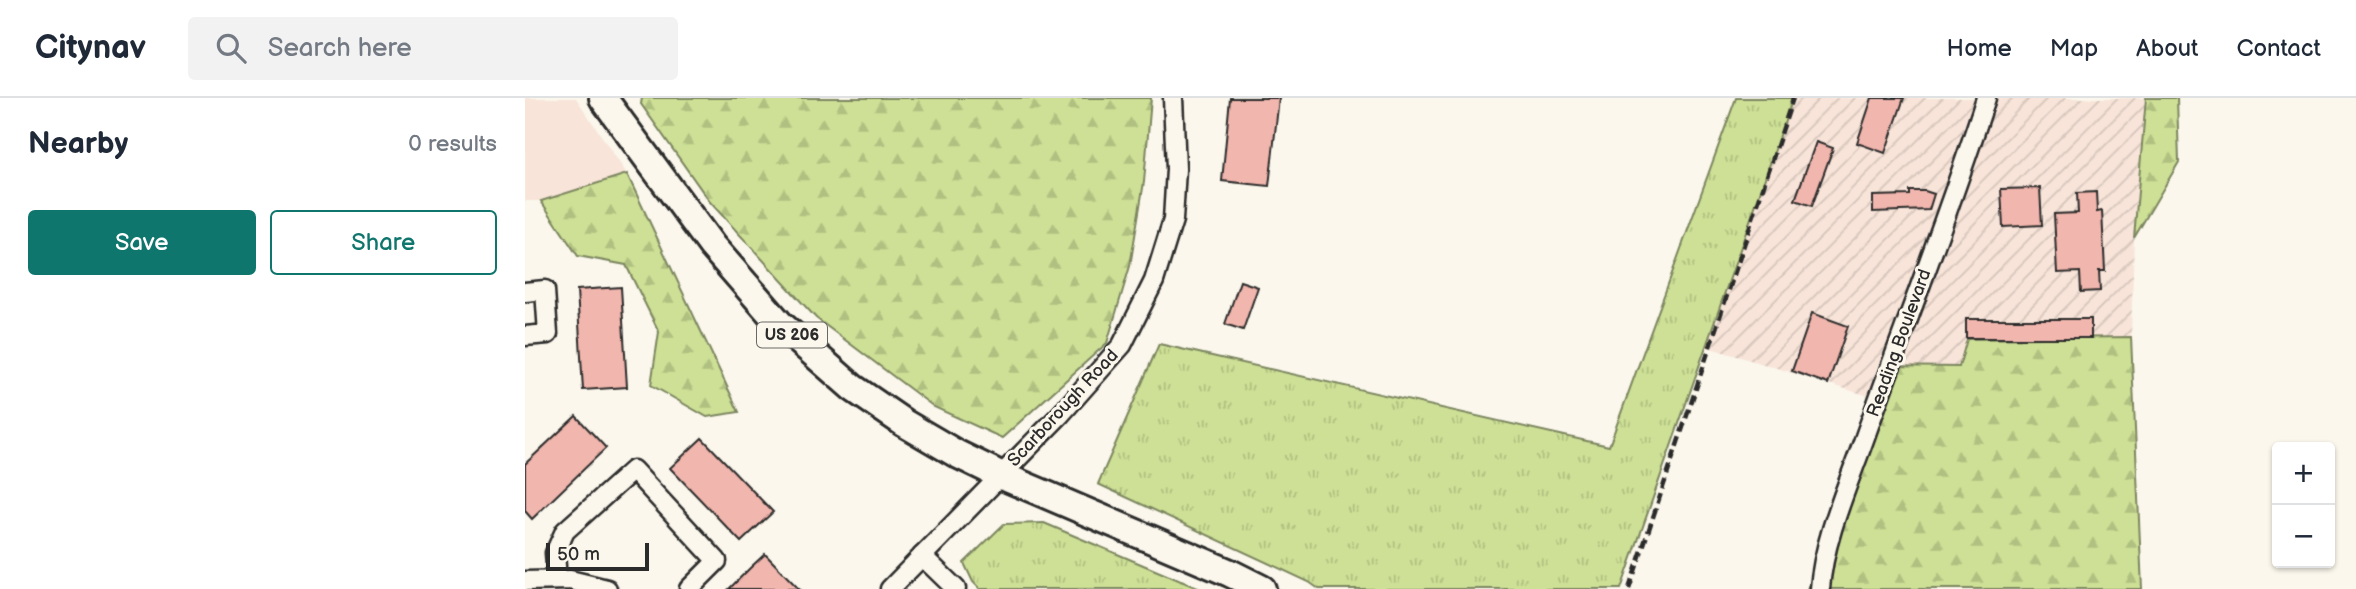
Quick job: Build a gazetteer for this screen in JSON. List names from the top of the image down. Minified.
{"streets":{"highway":["US 206"],"street":["Reading Boulevard","Scarborough Road"]},"crossings":[["US 206","Scarborough Road"]],"scale_bar":"50 m","page":{"header":"Citynav","search":"Search here","nav":["Home","Map","About","Contact"],"heading":["Nearby","0 results"],"buttons":["Save","Share"],"map_buttons":["+","−"],"scale":"50 m"}}
